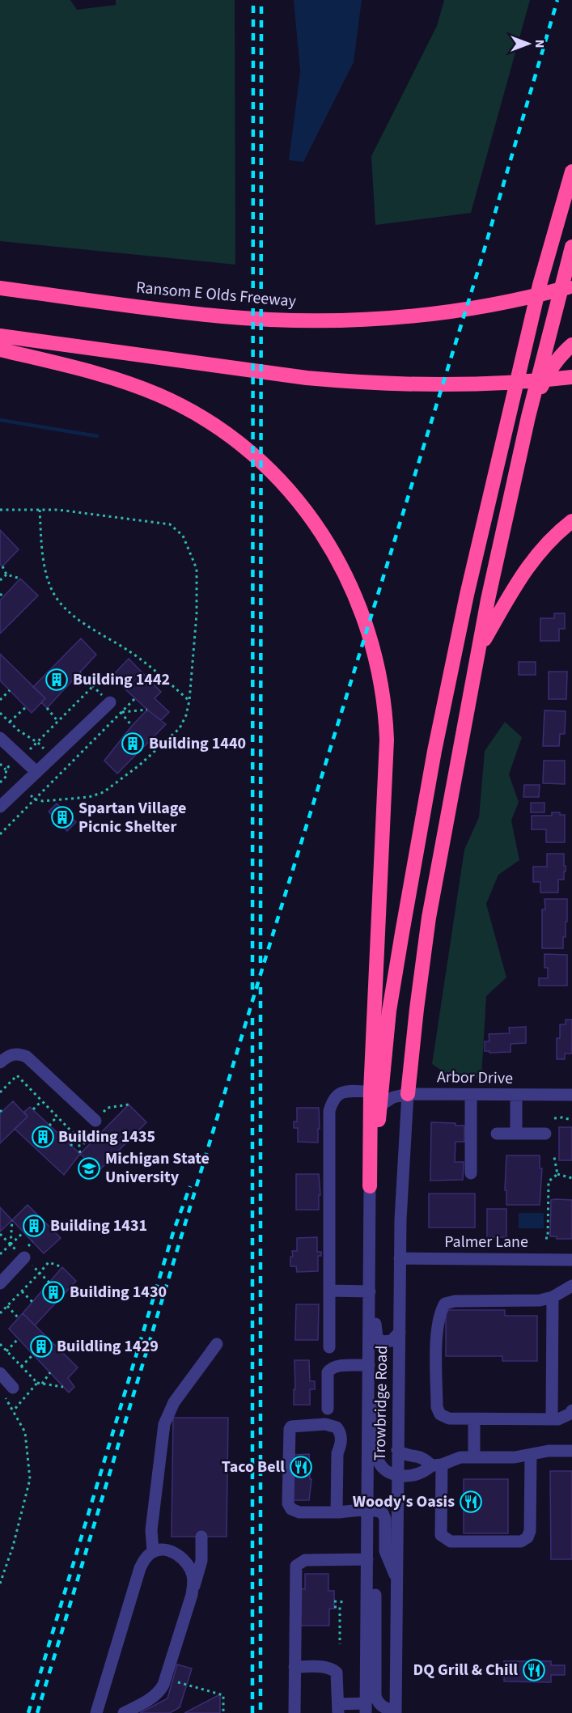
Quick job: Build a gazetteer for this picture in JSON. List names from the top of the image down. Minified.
{"streets":{"highway":["Ransom E Olds Freeway"],"street":["Arbor Drive","Palmer Lane","Trowbridge Road"]},"crossings":[["Arbor Drive","Trowbridge Road"],["Palmer Lane","Trowbridge Road"]],"places":{"building":["Building 1442","Building 1440","Spartan Village Picnic Shelter","Building 1435","Building 1431","Building 1430","Buildling 1429"],"school or university":["Michigan State University"],"restaurant":["Taco Bell","Woody's Oasis","DQ Grill & Chill"]},"north":"right"}
